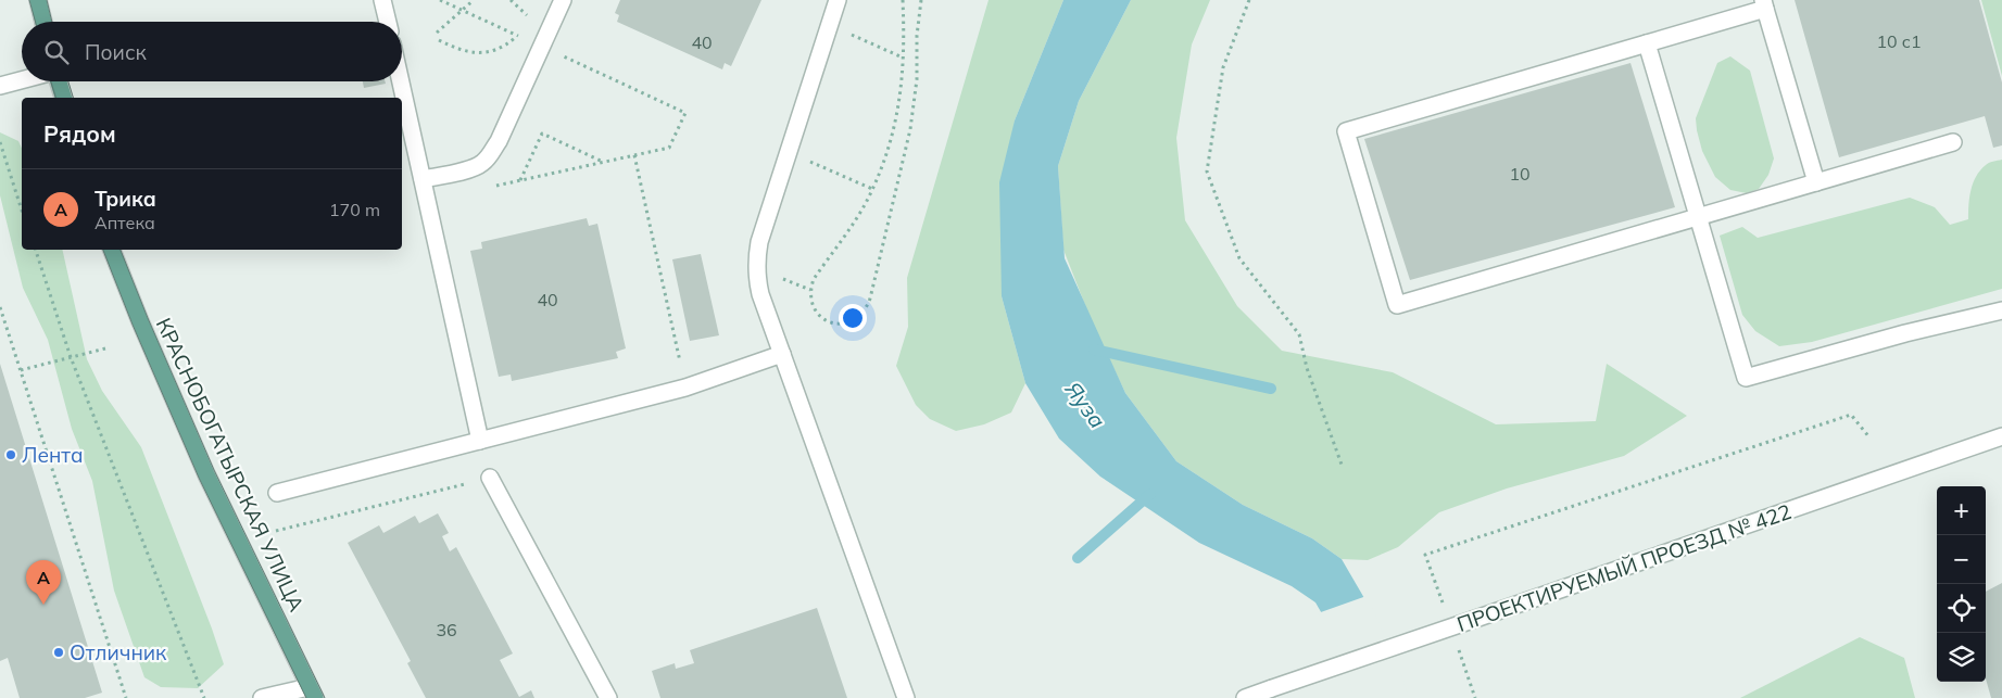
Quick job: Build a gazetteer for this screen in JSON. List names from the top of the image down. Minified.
{"streets":{"main road":["КРАСНОБОГАТЫРСКАЯ УЛИЦА"],"street":["ПРОЕКТИРУЕМЫЙ ПРОЕЗД № 422"]},"water":["Яуза"],"places":["Лента","Отличник"],"house_numbers":["10 с1","40","10","40","36"],"page":{"search":"Поиск","heading":"Рядом","list":[{"mark":"A","name":"Трика","note":"Аптека","value":"170 m"}],"map_buttons":["+","−"],"pins":"A"}}
